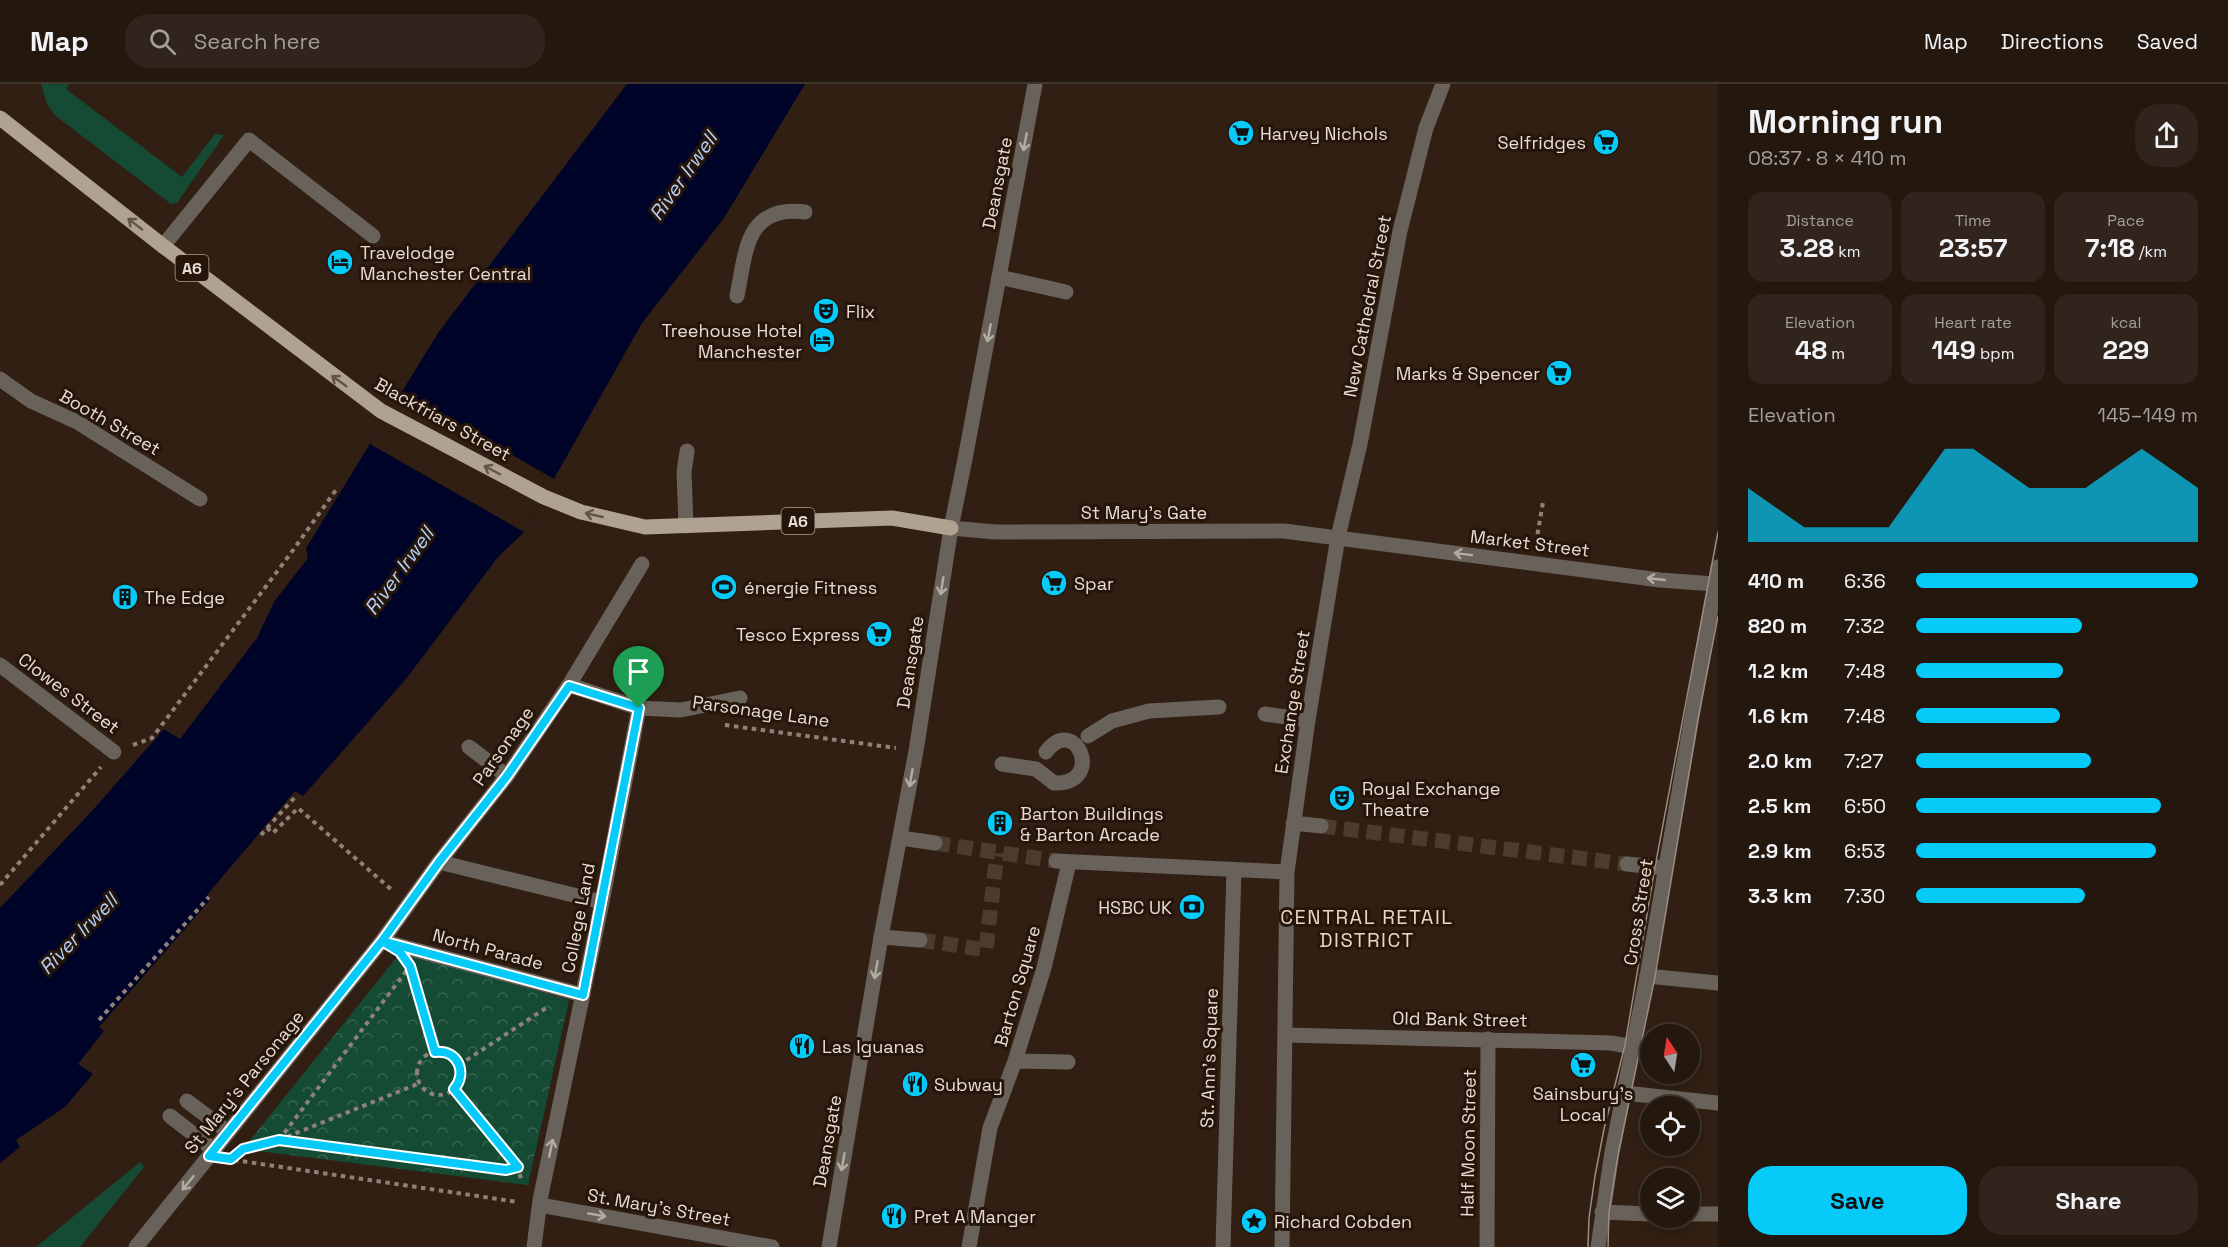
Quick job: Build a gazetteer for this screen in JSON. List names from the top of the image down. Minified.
{"streets":{"main road":["A6","Blackfriars Street"],"street":["Deansgate","New Cathedral Street","Booth Street","St Mary's Gate","Market Street","Clowes Street","Exchange Street","Parsonage","Cross Street","College Land","North Parade","Barton Square","Old Bank Street","St. Ann's Square","St Mary's Parsonage","Half Moon Street","St. Mary's Street"],"path":["Parsonage Lane"]},"crossings":[["Deansgate","Blackfriars Street"],["Deansgate","St Mary's Gate"],["Deansgate","Parsonage Lane"],["New Cathedral Street","St Mary's Gate"],["New Cathedral Street","Market Street"],["New Cathedral Street","Exchange Street"],["Blackfriars Street","St Mary's Gate"],["St Mary's Gate","Market Street"],["St Mary's Gate","Exchange Street"],["Market Street","Exchange Street"],["Market Street","Cross Street"],["Exchange Street","Barton Square"],["Parsonage","North Parade"],["Parsonage","St Mary's Parsonage"],["Cross Street","Old Bank Street"],["College Land","North Parade"],["College Land","St. Mary's Street"],["North Parade","St Mary's Parsonage"],["Barton Square","St. Ann's Square"],["Old Bank Street","Half Moon Street"]],"one_way":["Deansgate","Blackfriars Street","Market Street","College Land","St. Mary's Street"],"districts":["CENTRAL RETAIL DISTRICT"],"water":["River Irwell"],"places":{"supermarket":["Harvey Nichols","Selfridges","Marks & Spencer","Spar","Tesco Express","Sainsbury's Local"],"hotel":["Travelodge Manchester Central","Treehouse Hotel Manchester"],"theatre":["Flix","Royal Exchange Theatre"],"sports":["énergie Fitness"],"building":["The Edge","Barton Buildings & Barton Arcade"],"bank":["HSBC UK"],"restaurant":["Las Iguanas","Subway","Pret A Manger"],"place":["Richard Cobden"]},"north":"top","page":{"header":"Map","search":"Search here","nav":["Map","Directions","Saved"],"heading":["Morning run","08:37 · 8 × 410 m"],"stats":[["Distance","3.28 km"],["Time","23:57"],["Pace","7:18 /km"],["Elevation","48 m"],["Heart rate","149 bpm"],["kcal","229"]],"chart":["Elevation","145–149 m"],"list":[{"name":"410 m","note":"6:36"},{"name":"820 m","note":"7:32"},{"name":"1.2 km","note":"7:48"},{"name":"1.6 km","note":"7:48"},{"name":"2.0 km","note":"7:27"},{"name":"2.5 km","note":"6:50"},{"name":"2.9 km","note":"6:53"},{"name":"3.3 km","note":"7:30"}],"buttons":["Save","Share"]}}
